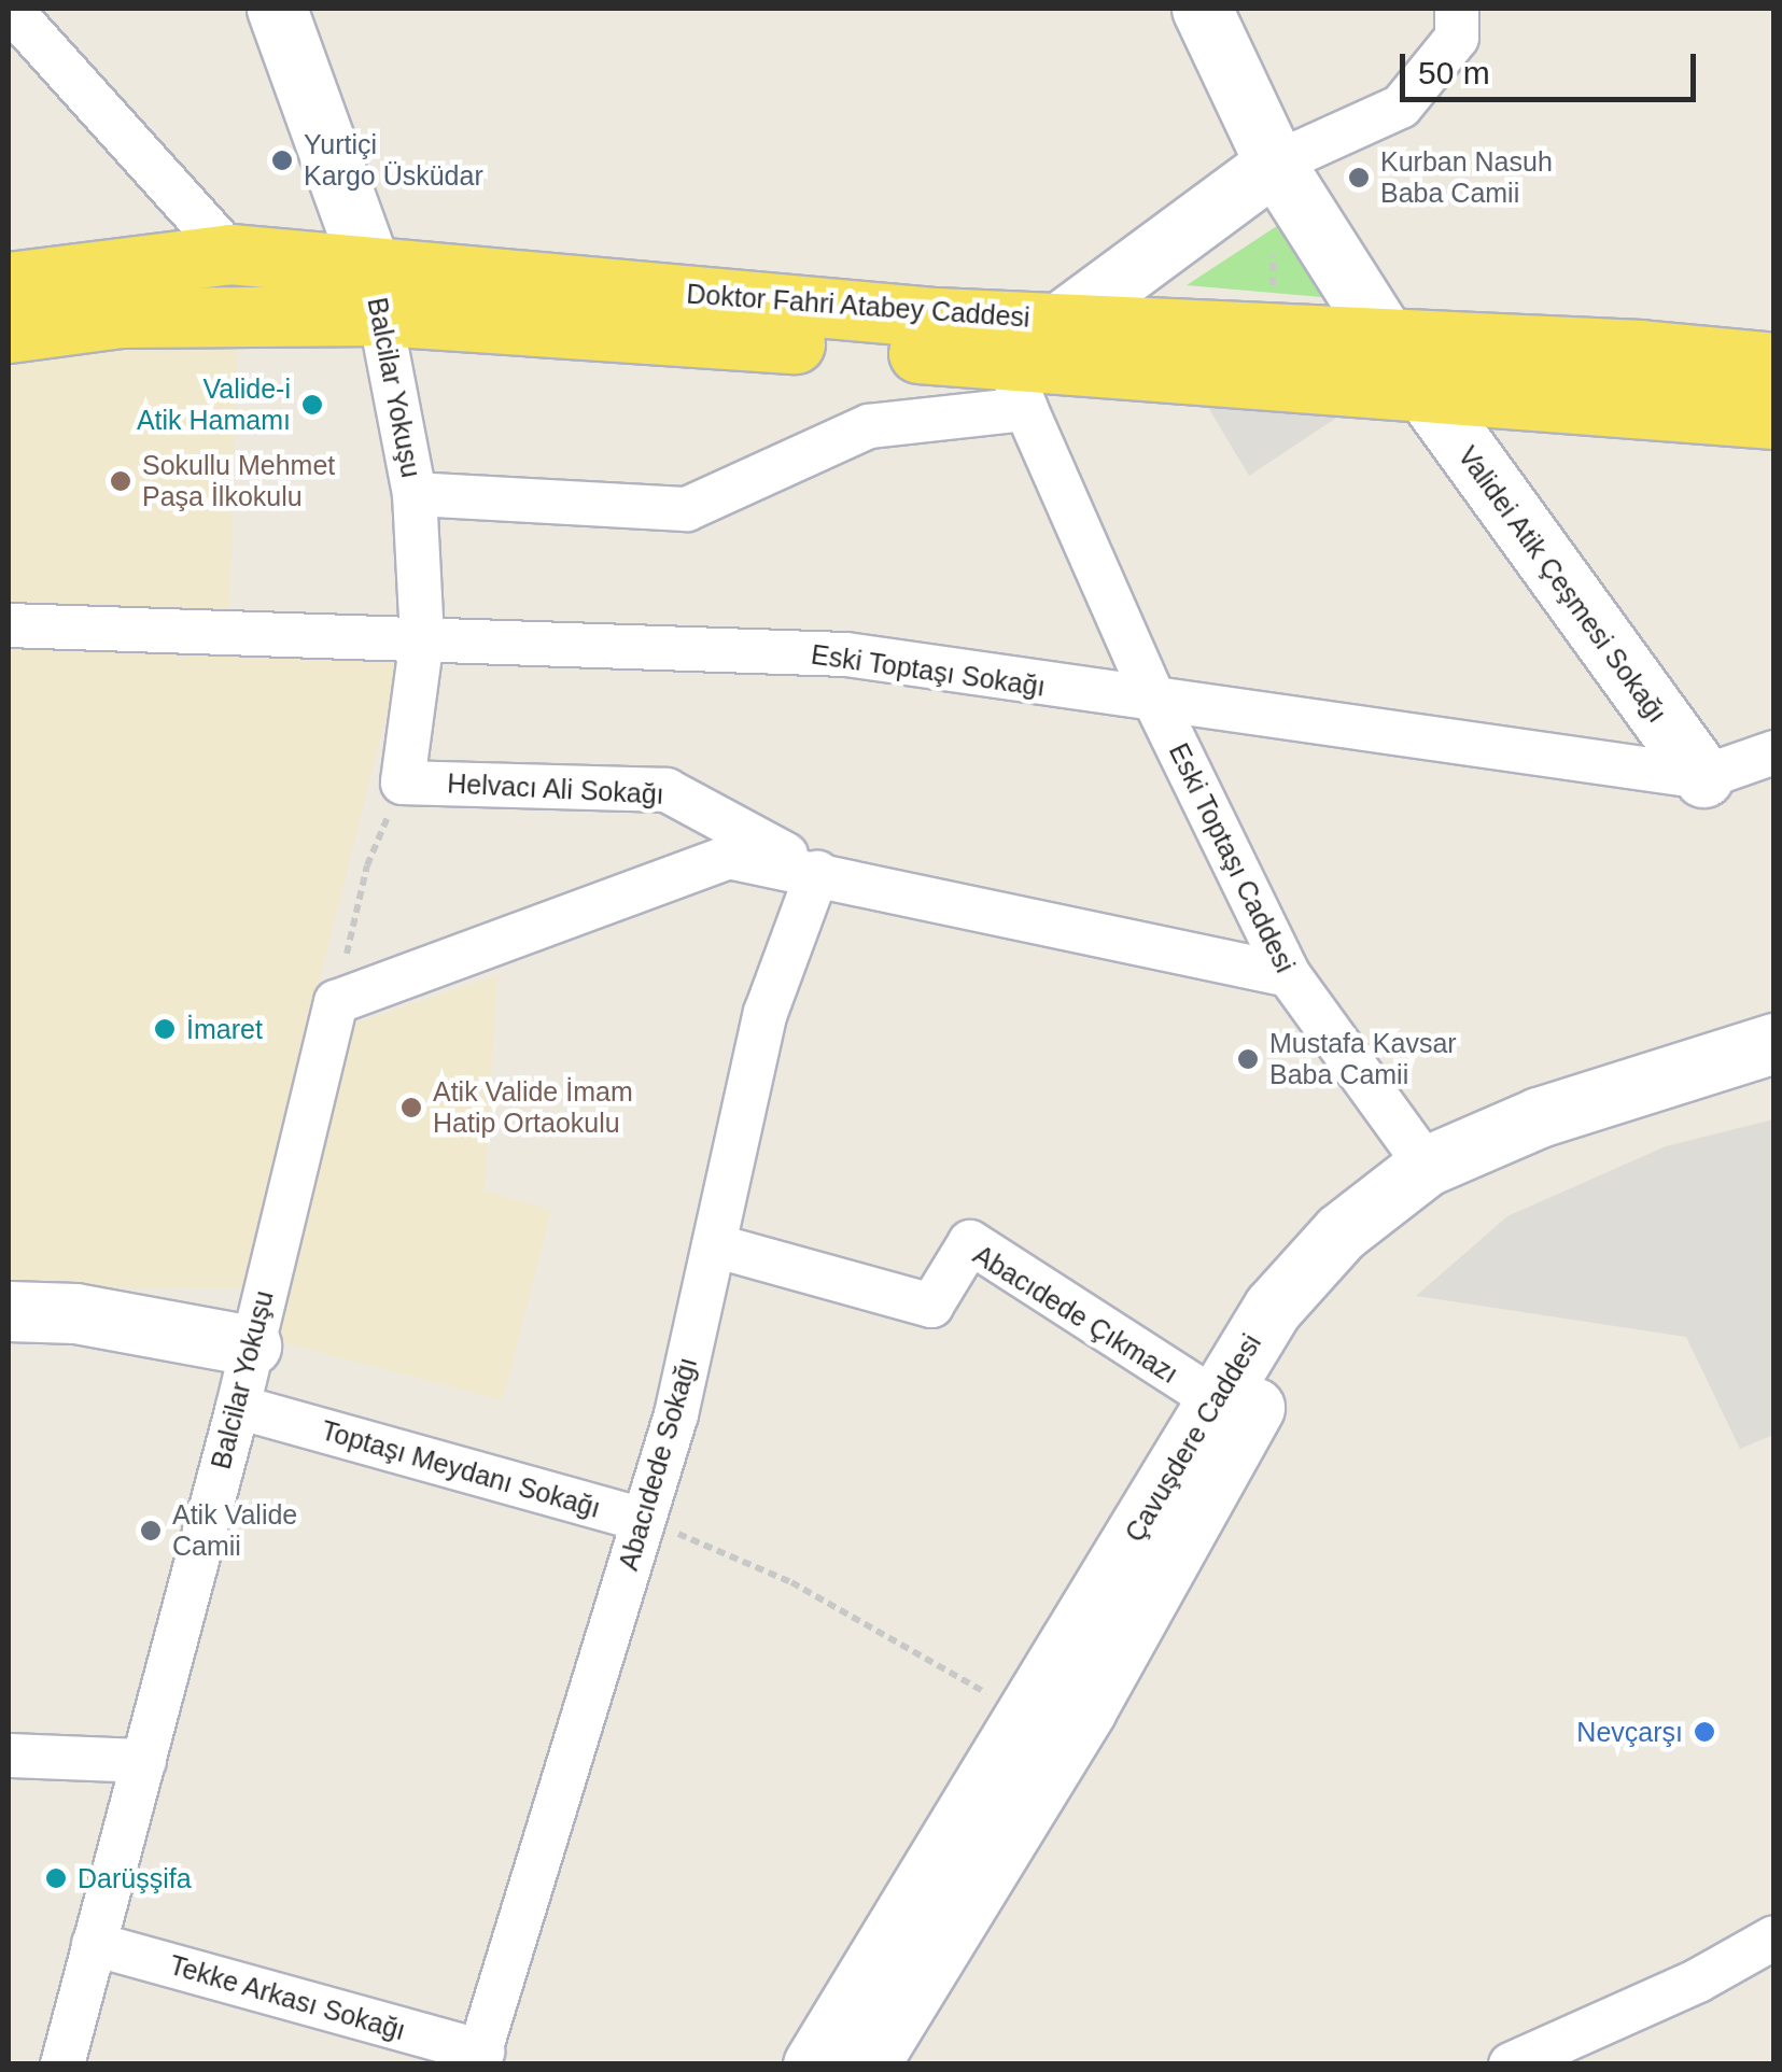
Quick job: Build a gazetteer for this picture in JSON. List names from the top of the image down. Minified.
{"streets":{"main road":["Doktor Fahri Atabey Caddesi"],"street":["Balcilar Yokuşu","Validei Atik Çeşmesi Sokağı","Eski Toptaşı Sokağı","Helvacı Ali Sokağı","Eski Toptaşı Caddesi","Abacıdede Çıkmazı","Çavuşdere Caddesi","Abacıdede Sokağı","Toptaşı Meydanı Sokağı","Tekke Arkası Sokağı"]},"crossings":[["Doktor Fahri Atabey Caddesi","Balcilar Yokuşu"],["Doktor Fahri Atabey Caddesi","Validei Atik Çeşmesi Sokağı"],["Doktor Fahri Atabey Caddesi","Eski Toptaşı Caddesi"],["Balcilar Yokuşu","Eski Toptaşı Sokağı"],["Balcilar Yokuşu","Helvacı Ali Sokağı"],["Balcilar Yokuşu","Toptaşı Meydanı Sokağı"],["Balcilar Yokuşu","Tekke Arkası Sokağı"],["Validei Atik Çeşmesi Sokağı","Eski Toptaşı Sokağı"],["Eski Toptaşı Sokağı","Eski Toptaşı Caddesi"],["Helvacı Ali Sokağı","Abacıdede Sokağı"],["Eski Toptaşı Caddesi","Çavuşdere Caddesi"],["Abacıdede Çıkmazı","Çavuşdere Caddesi"],["Abacıdede Çıkmazı","Abacıdede Sokağı"],["Abacıdede Sokağı","Toptaşı Meydanı Sokağı"],["Abacıdede Sokağı","Tekke Arkası Sokağı"]],"places":["Yurtiçi Kargo Üsküdar","Kurban Nasuh Baba Camii","Valide-i Atik Hamamı","Sokullu Mehmet Paşa İlkokulu","İmaret","Mustafa Kavsar Baba Camii","Atik Valide İmam Hatip Ortaokulu","Atik Valide Camii","Nevçarşı","Darüşşifa"],"scale_bar":"50 m"}
